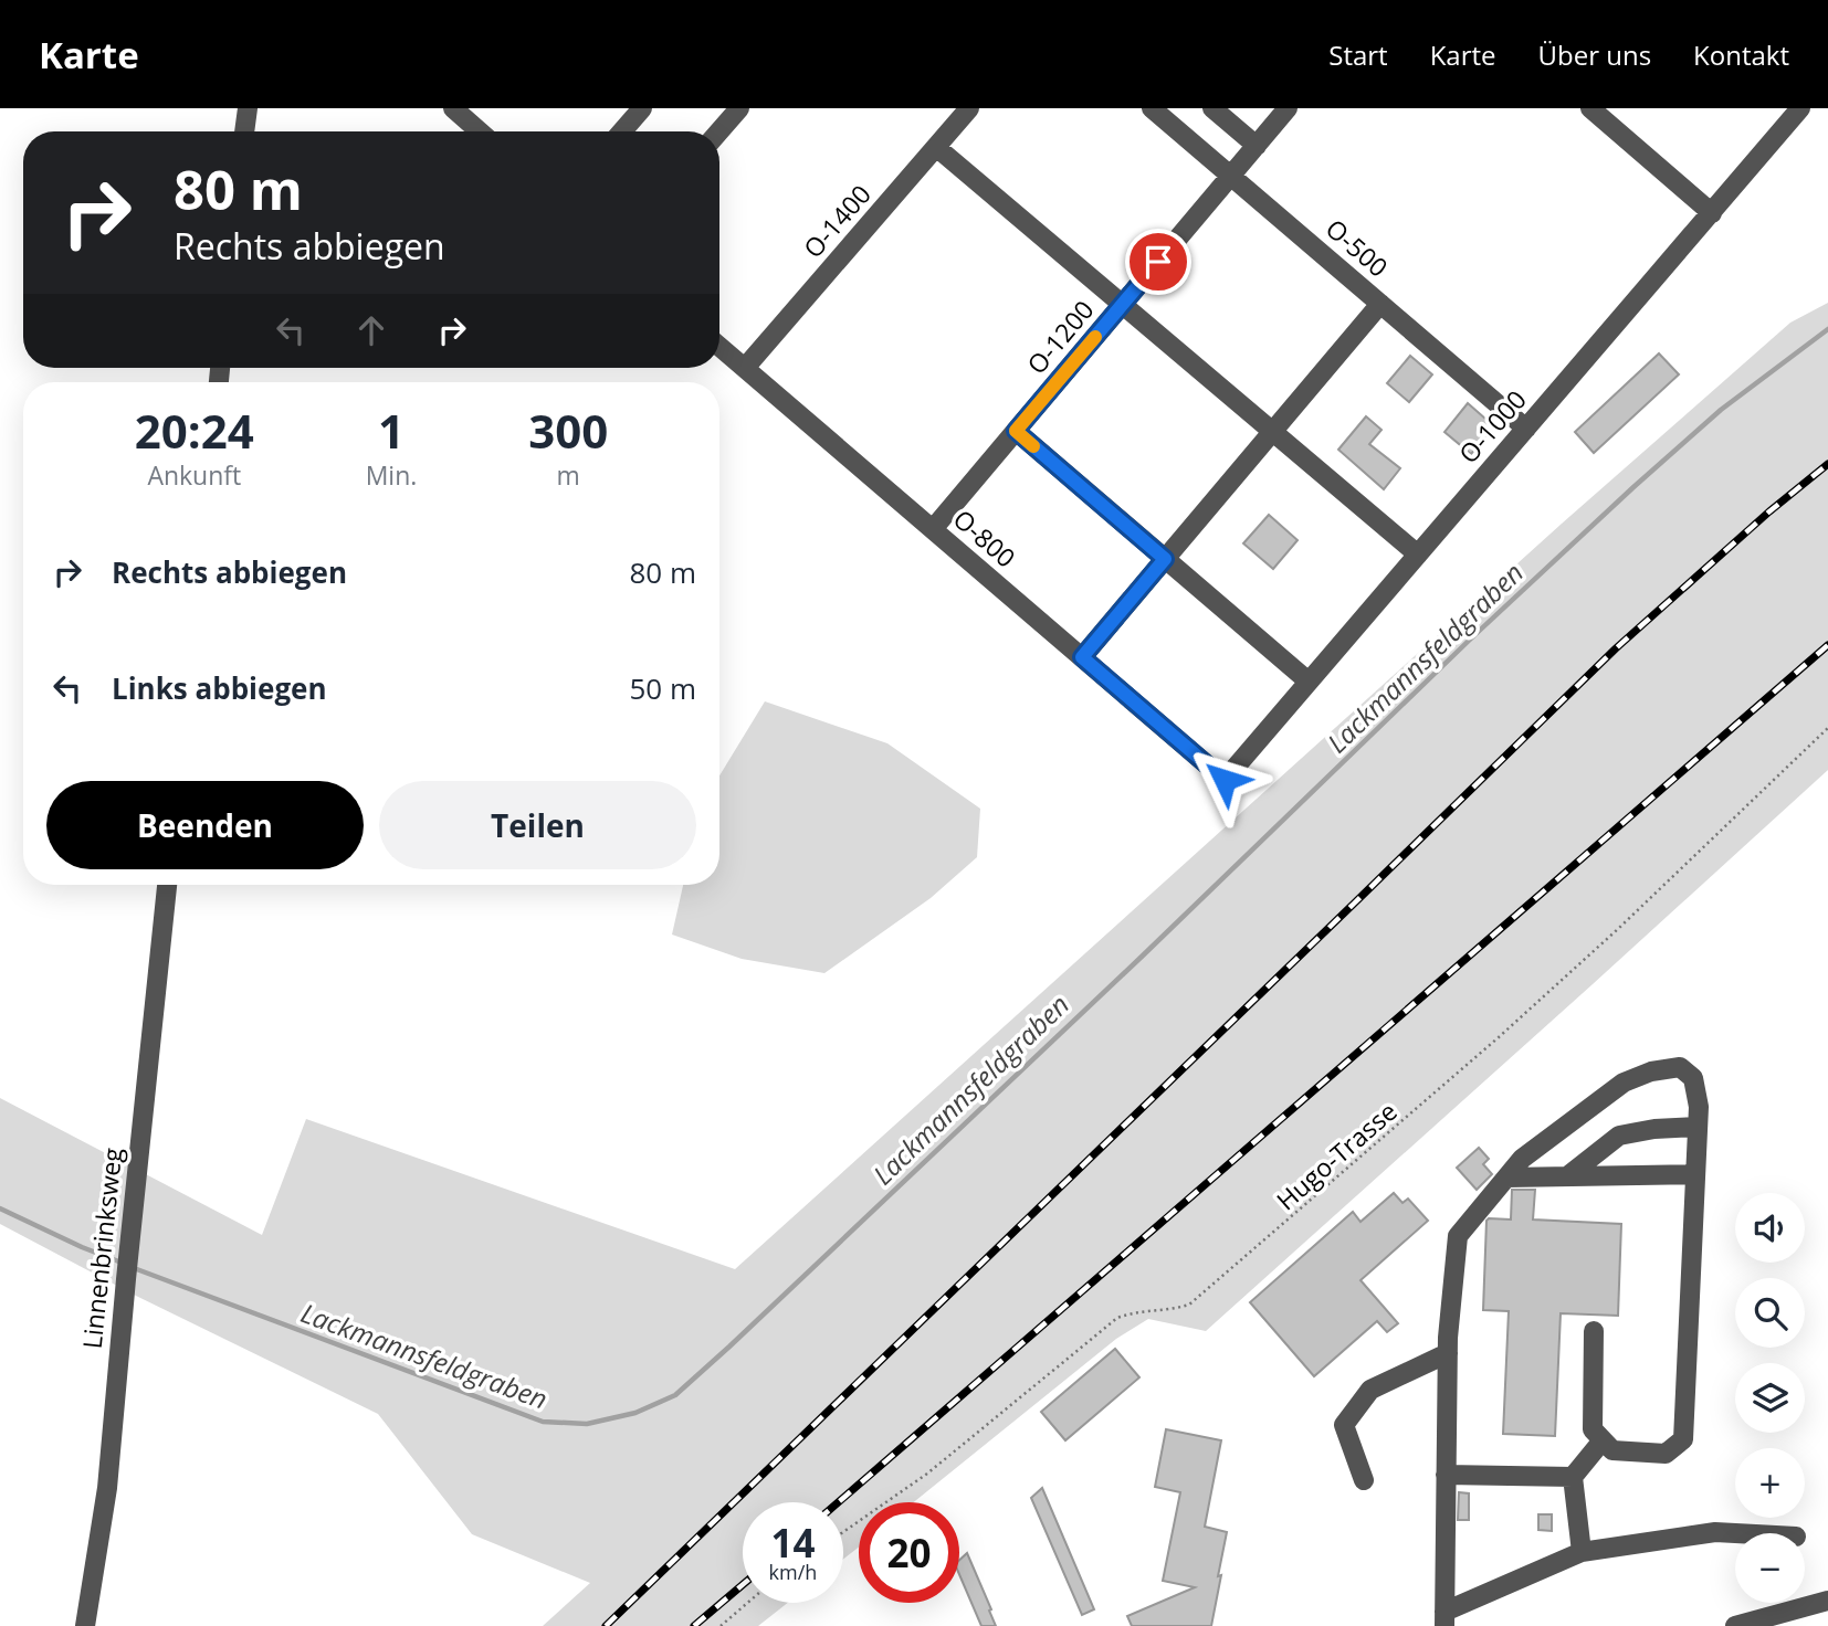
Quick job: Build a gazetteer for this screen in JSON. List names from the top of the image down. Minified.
{"streets":{"street":["O-1400","O-500","O-1200","O-1000","O-800","Linnenbrinksweg"],"path":["Hugo-Trasse"]},"crossings":[["O-1400","O-800"],["O-500","O-1200"],["O-500","O-1000"],["O-1200","O-800"],["O-1000","O-800"]],"water":["Lackmannsfeldgraben"],"page":{"header":"Karte","nav":["Start","Karte","Über uns","Kontakt"],"turn":["80 m","Rechts abbiegen"],"eta":["20:24","Ankunft","1","Min.","300","m"],"list":[{"name":"Rechts abbiegen","value":"80 m"},{"name":"Links abbiegen","value":"50 m"}],"buttons":["Beenden","Teilen"],"map_buttons":["+","−"],"speed":"14 km/h","limit":"20"}}
